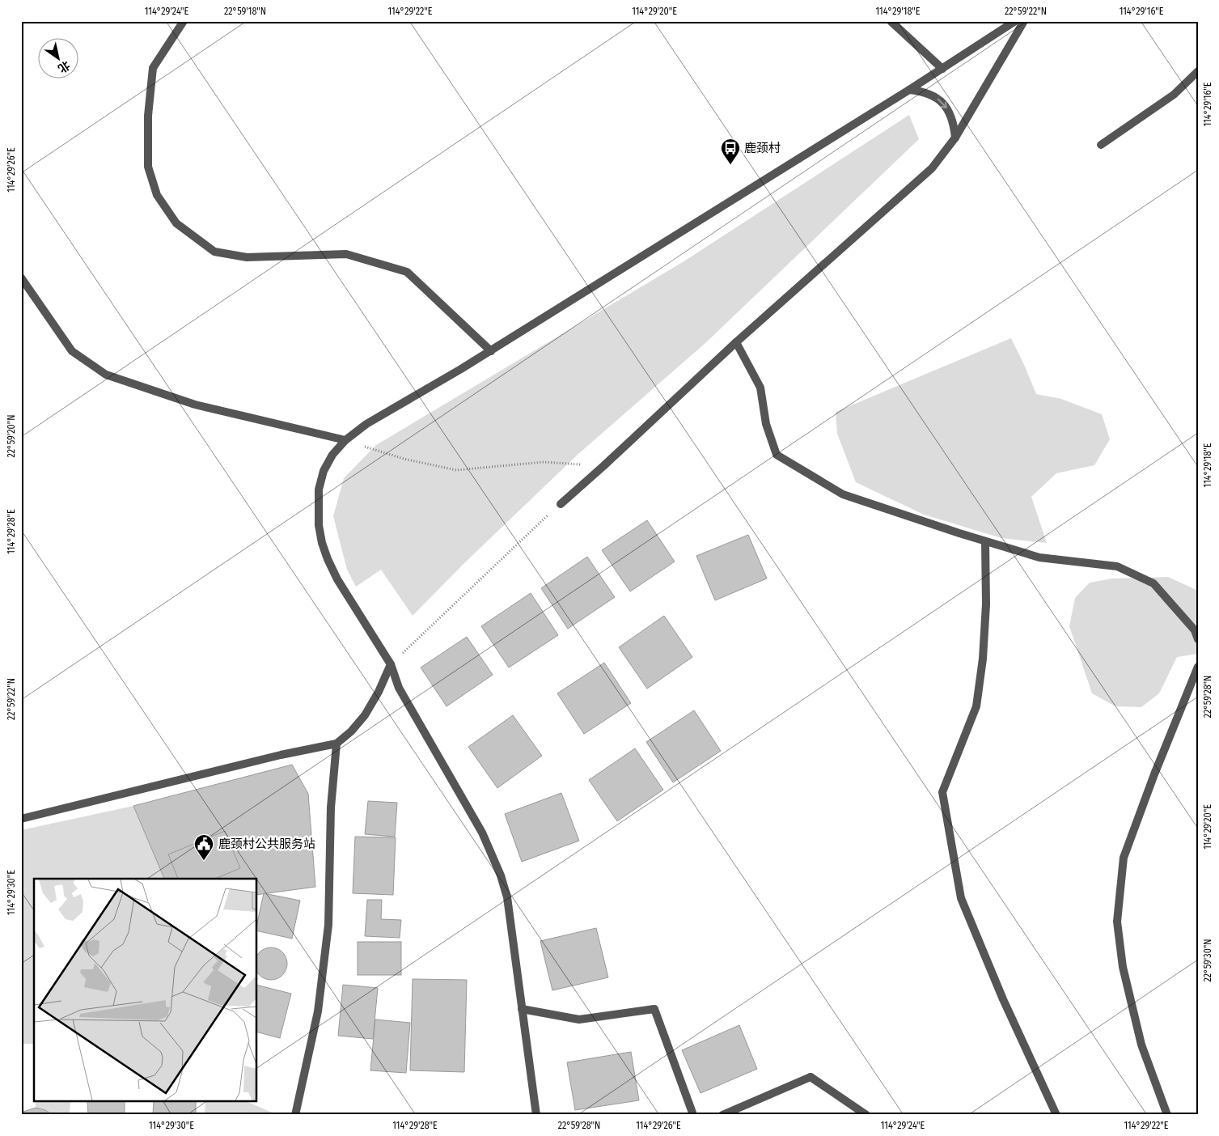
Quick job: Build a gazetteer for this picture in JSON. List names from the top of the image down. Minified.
{"places":{"bus stop":["鹿颈村"],"public building":["鹿颈村公共服务站"]},"north":"bottom right","coordinates":["114°29'24\"E","22°59'18\"N","114°29'22\"E","114°29'20\"E","114°29'18\"E","22°59'22\"N","114°29'16\"E","114°29'26\"E","22°59'20\"N","114°29'28\"E","22°59'28\"N","114°29'30\"E","22°59'30\"N"]}
